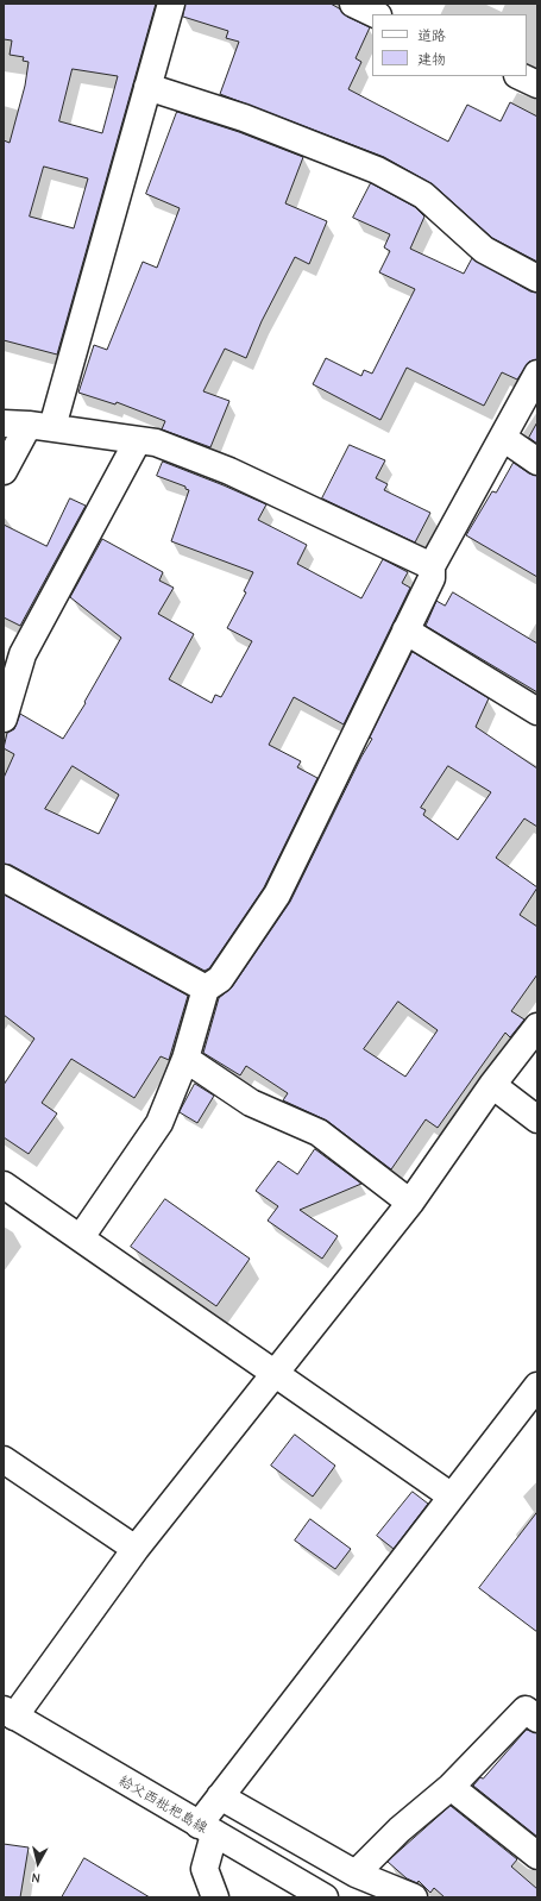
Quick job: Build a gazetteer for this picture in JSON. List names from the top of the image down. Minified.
{"streets":{"street":["給父西枇杷島線"]},"legend":["道路","建物"],"north":"bottom"}
